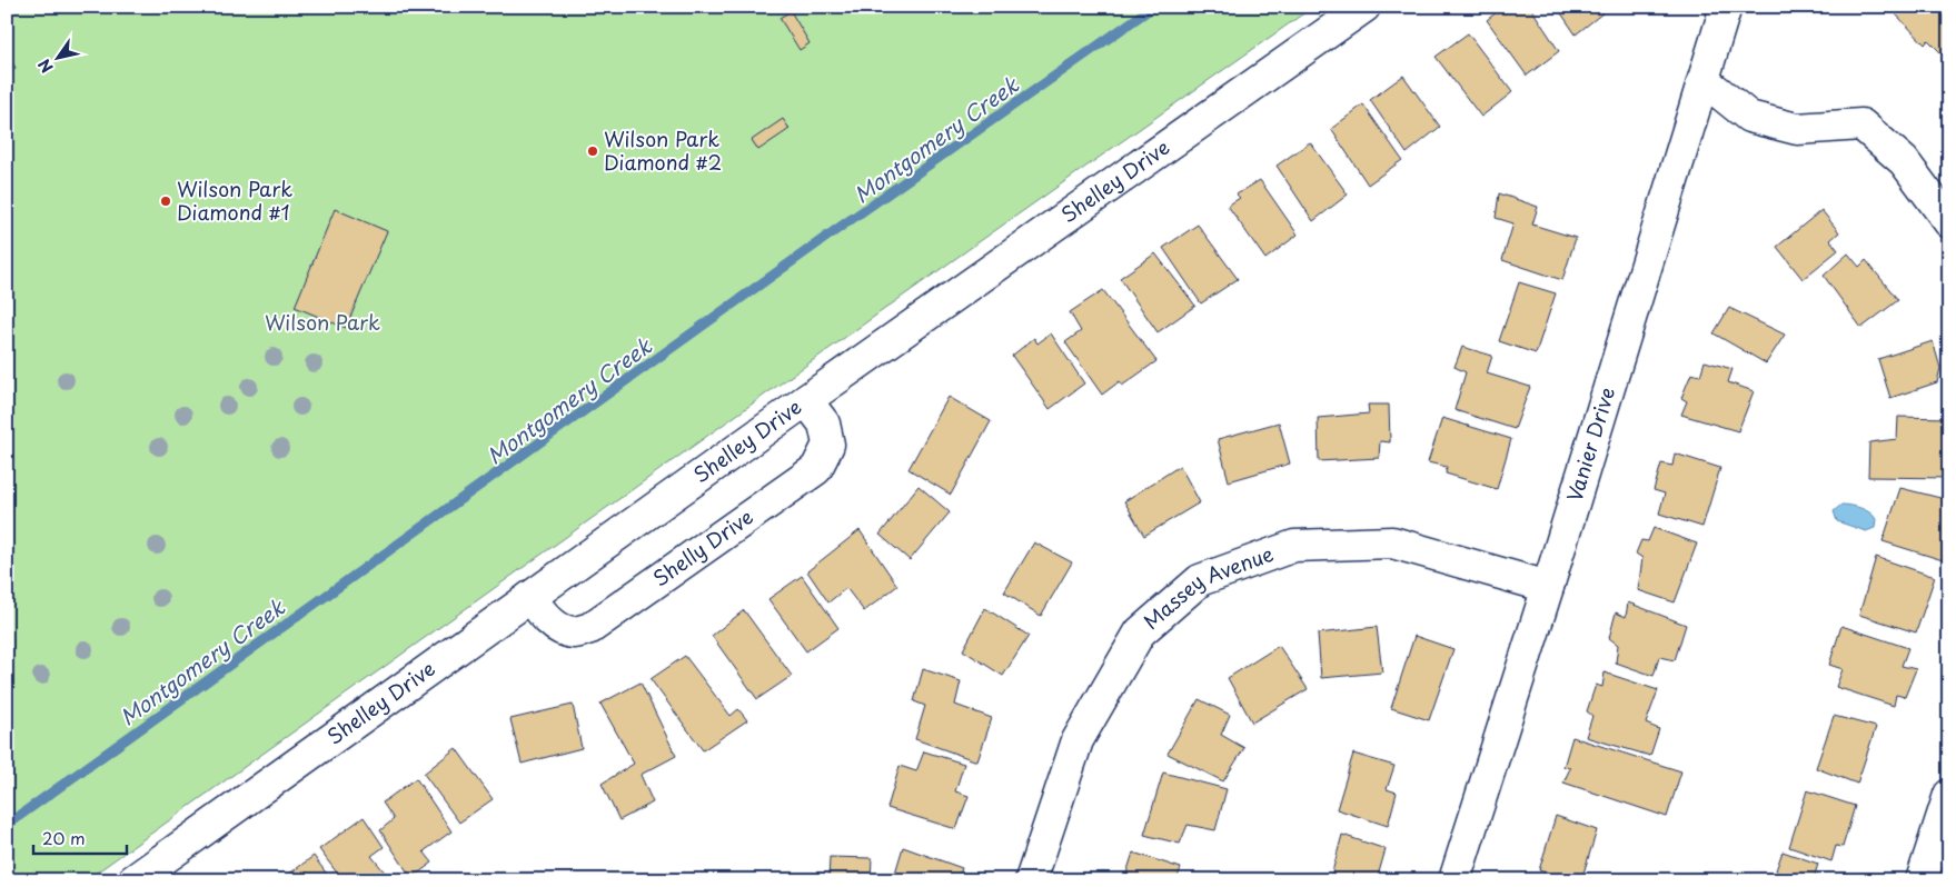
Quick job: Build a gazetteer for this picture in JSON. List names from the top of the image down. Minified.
{"streets":{"street":["Shelley Drive","Vanier Drive","Shelly Drive","Massey Avenue"]},"crossings":[["Shelley Drive","Shelly Drive"],["Vanier Drive","Massey Avenue"]],"water":["Montgomery Creek"],"parks":["Wilson Park"],"places":["Wilson Park Diamond #2","Wilson Park Diamond #1"],"scale_bar":"20 m","north":"bottom left"}
